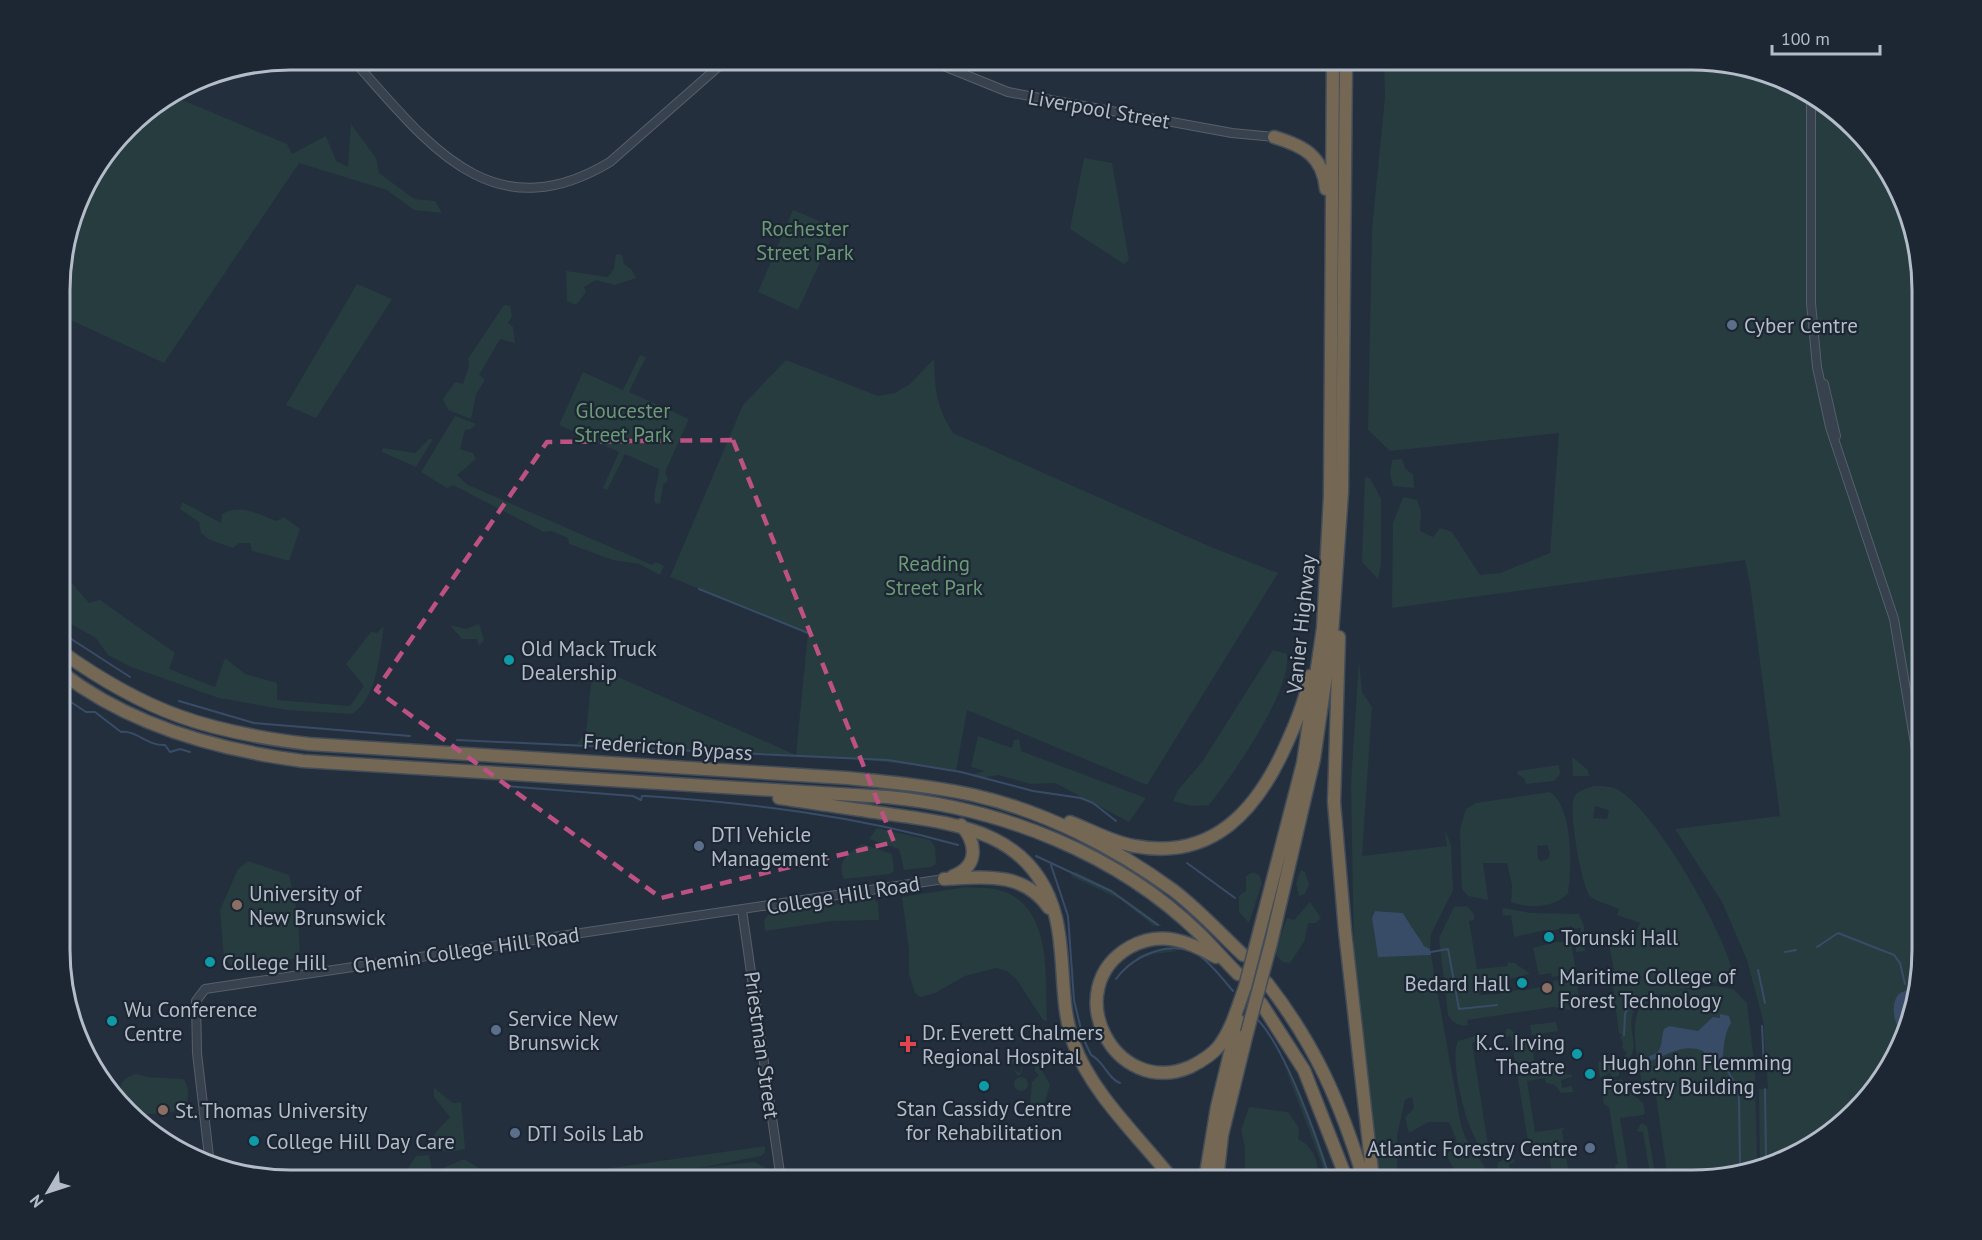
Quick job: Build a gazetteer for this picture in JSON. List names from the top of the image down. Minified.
{"streets":{"highway":["Vanier Highway","Fredericton Bypass"],"street":["Liverpool Street","College Hill Road","Chemin College Hill Road","Priestman Street"]},"crossings":[["College Hill Road","Chemin College Hill Road"],["College Hill Road","Priestman Street"],["Chemin College Hill Road","Priestman Street"]],"parks":["Rochester Street Park","Gloucester Street Park","Reading Street Park"],"places":{"other":["Cyber Centre","Old Mack Truck Dealership","DTI Vehicle Management","University of New Brunswick","Torunski Hall","College Hill","Bedard Hall","Maritime College of Forest Technology","Wu Conference Centre","Service New Brunswick","K.C. Irving Theatre","Hugh John Flemming Forestry Building","Stan Cassidy Centre for Rehabilitation","St. Thomas University","DTI Soils Lab","College Hill Day Care","Atlantic Forestry Centre"],"health":["Dr. Everett Chalmers Regional Hospital"]},"scale_bar":"100 m","north":"bottom left"}
